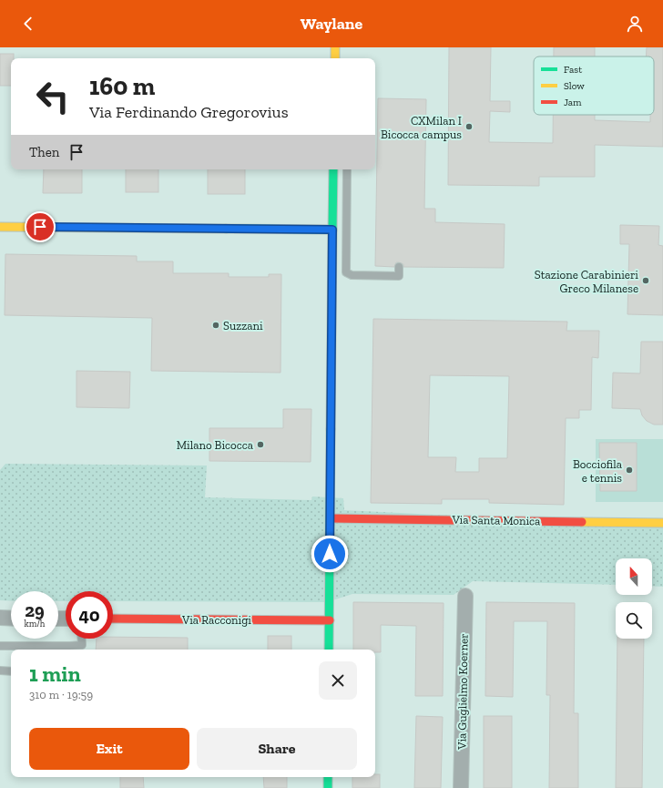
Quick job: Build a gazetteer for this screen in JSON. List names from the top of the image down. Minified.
{"streets":{"street":["Via Santa Monica","Via Racconigi","Via Guglielmo Koerner"]},"places":["CXMilan I Bicocca campus","Stazione Carabinieri Greco Milanese","Suzzani","Milano Bicocca","Bocciofila e tennis"],"legend":["Fast","Slow","Jam"],"north":"top","page":{"header":"Waylane","turn":["160 m","Via Ferdinando Gregorovius"],"then":"Then","speed":"29 km/h","limit":"40","heading":["1 min","310 m · 19:59"],"buttons":["Exit","Share"]}}
